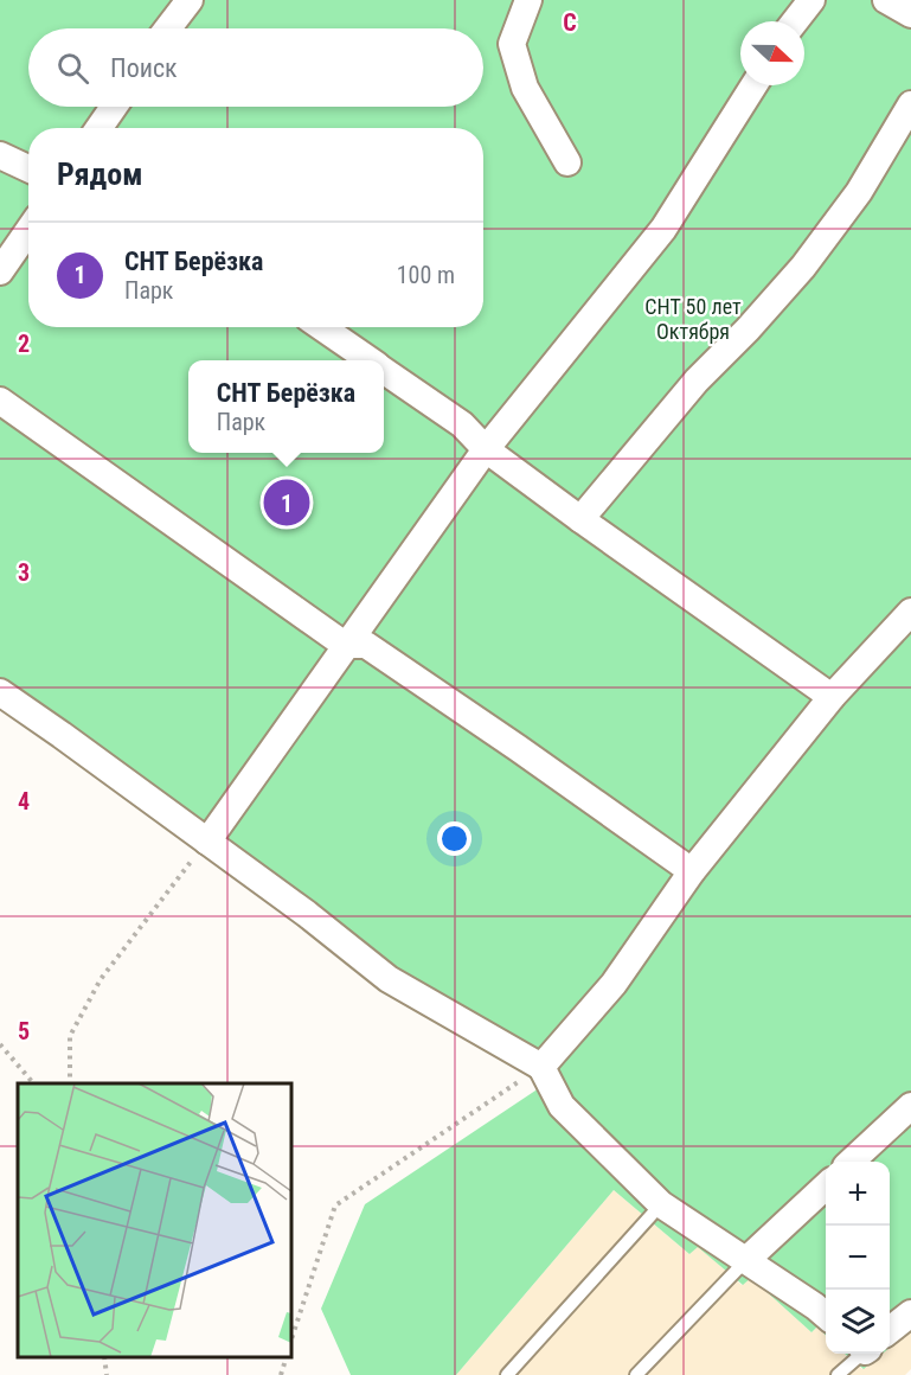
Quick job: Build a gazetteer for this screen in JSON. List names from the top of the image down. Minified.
{"parks":["СНТ 50 лет Октября"],"north":"right","page":{"search":"Поиск","heading":"Рядом","list":[{"mark":"1","name":"СНТ Берёзка","note":"Парк","value":"100 m"}],"popup":["СНТ Берёзка","Парк"],"pins":"1","map_buttons":["+","−"]},"grid":{"columns":["C"],"rows":["2","3","4","5"]}}
